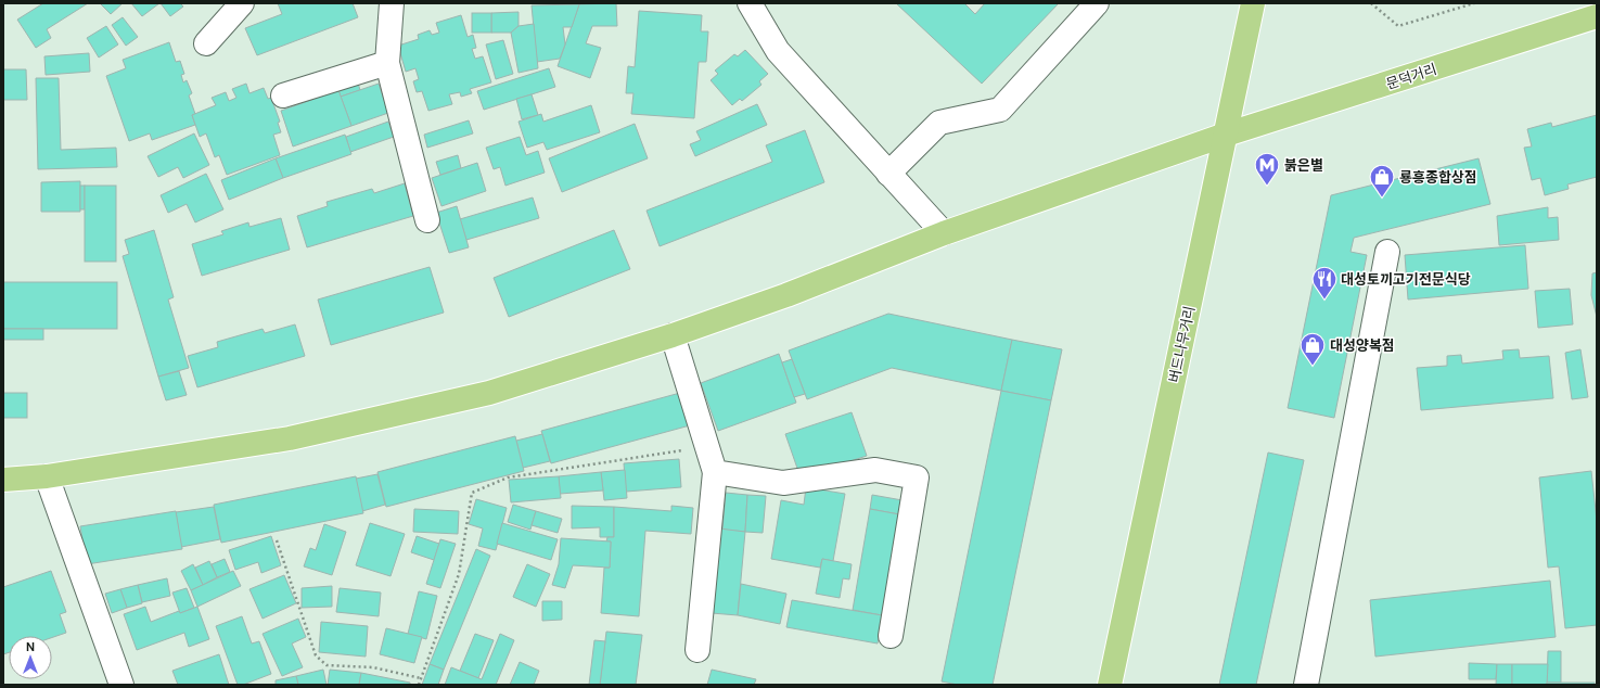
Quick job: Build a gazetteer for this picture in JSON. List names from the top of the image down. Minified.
{"streets":{"main road":["문덕거리","버드나무거리"]},"crossings":[["문덕거리","버드나무거리"]],"places":{"metro station":["붉은별"],"shop":["룡흥종합상점","대성양복점"],"restaurant":["대성토끼고기전문식당"]},"north":"top"}
